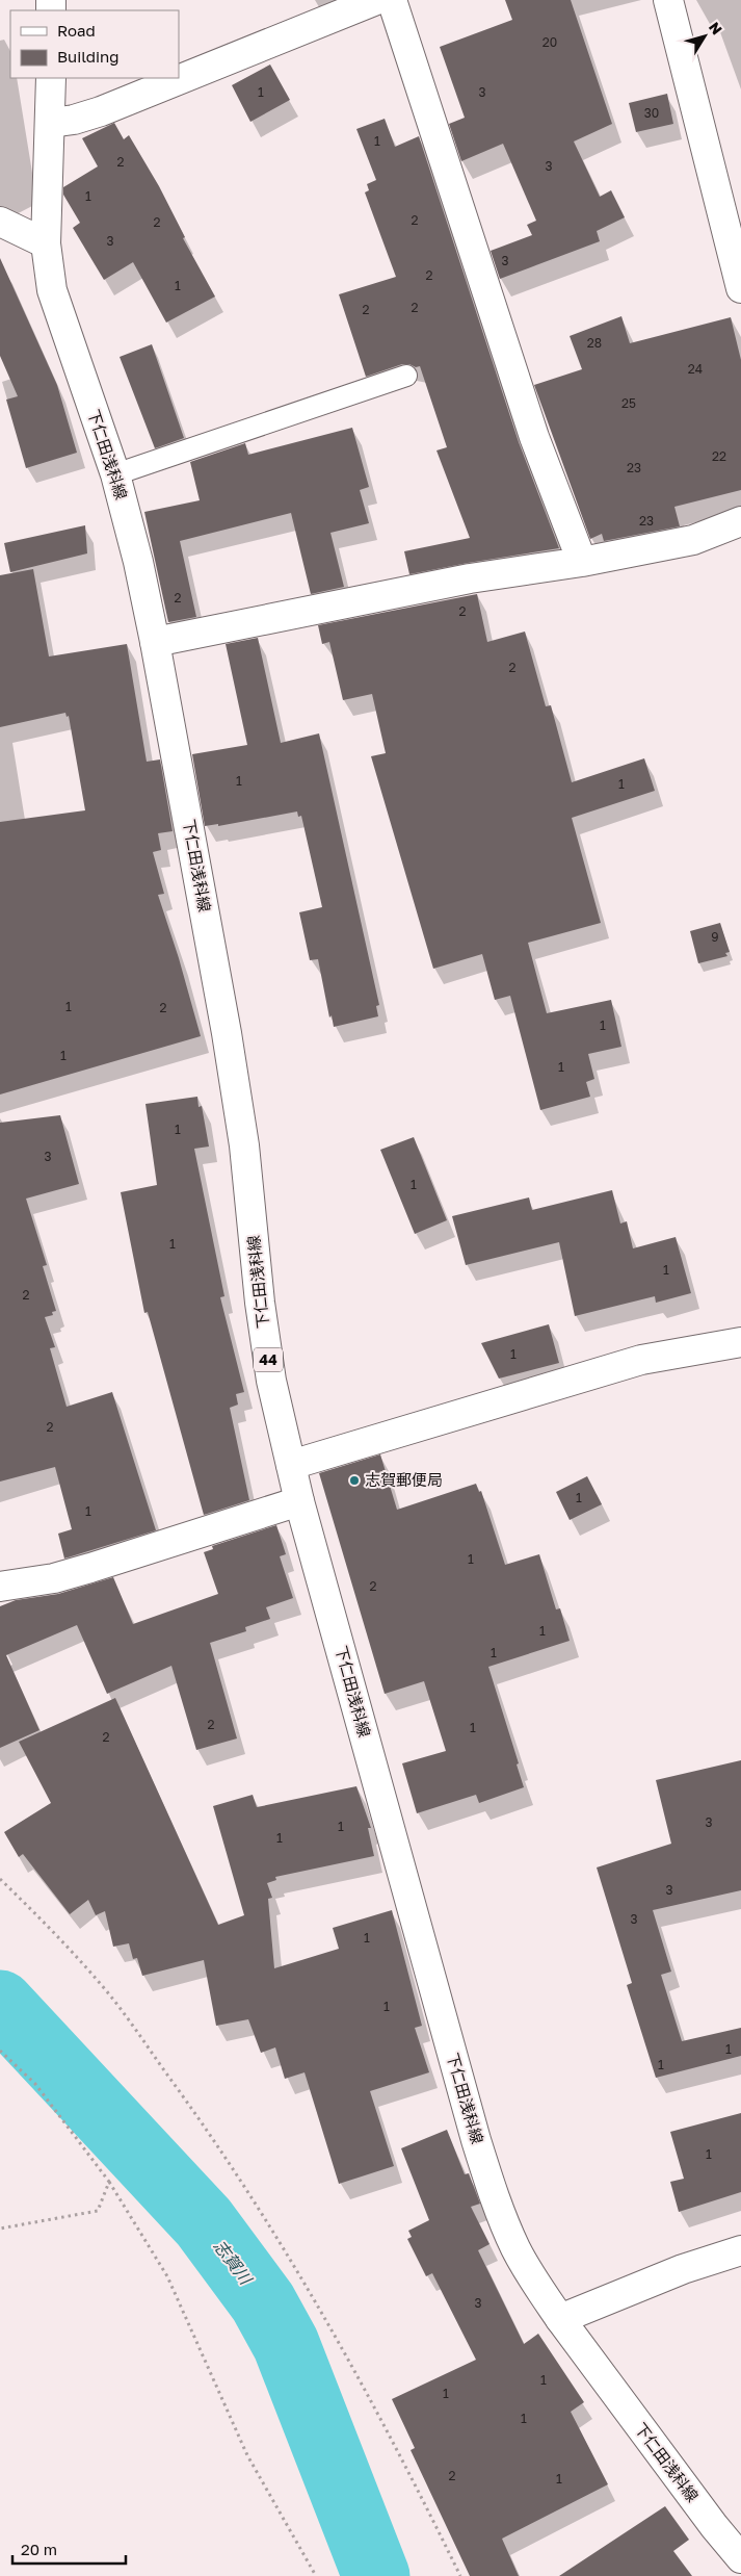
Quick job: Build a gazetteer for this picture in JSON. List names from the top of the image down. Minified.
{"streets":{"street":["下仁田浅科線","44"]},"water":["志賀川"],"places":["志賀郵便局"],"house_numbers":["20","1","3","30","1","2","3","1","2","2","3","3","2","1","2","2","28","24","25","22","23","23","2","2","2","1","1","9","1","2","1","1","1","1","3","1","1","1","2","1","2","1","1","1","2","1","1","2","1","2","3","1","1","3","3","1","1","1","1","1","3","1","1","1","2","1"],"legend":["Road","Building"],"scale_bar":"20 m","north":"top right"}
